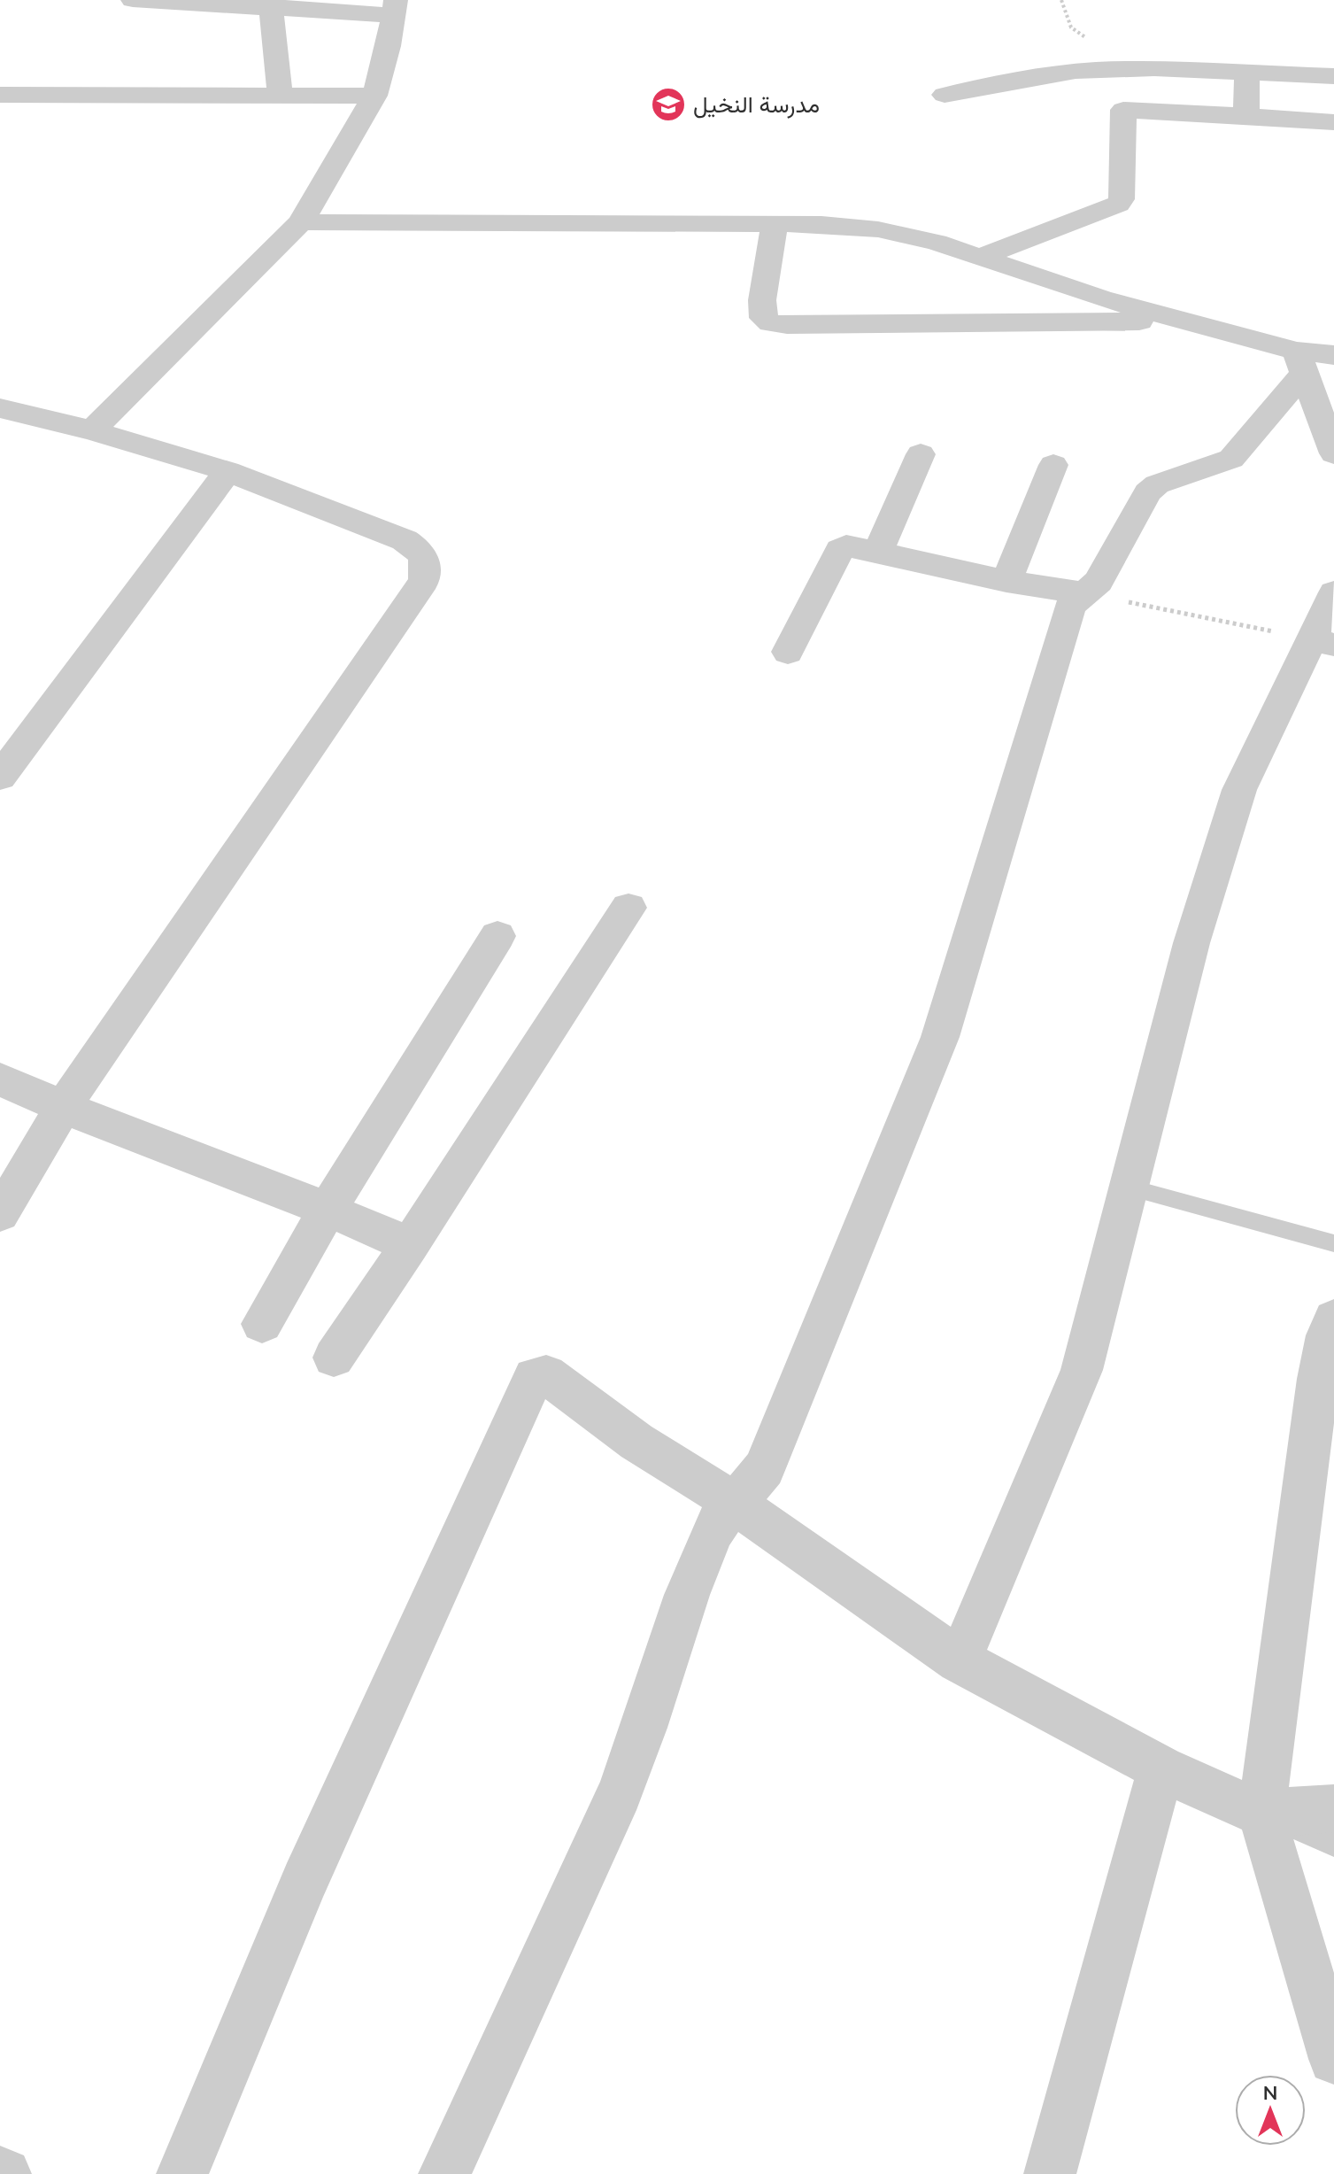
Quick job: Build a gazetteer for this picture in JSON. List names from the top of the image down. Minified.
{"places":{"school or university":["مدرسة النخيل"]},"north":"top"}
